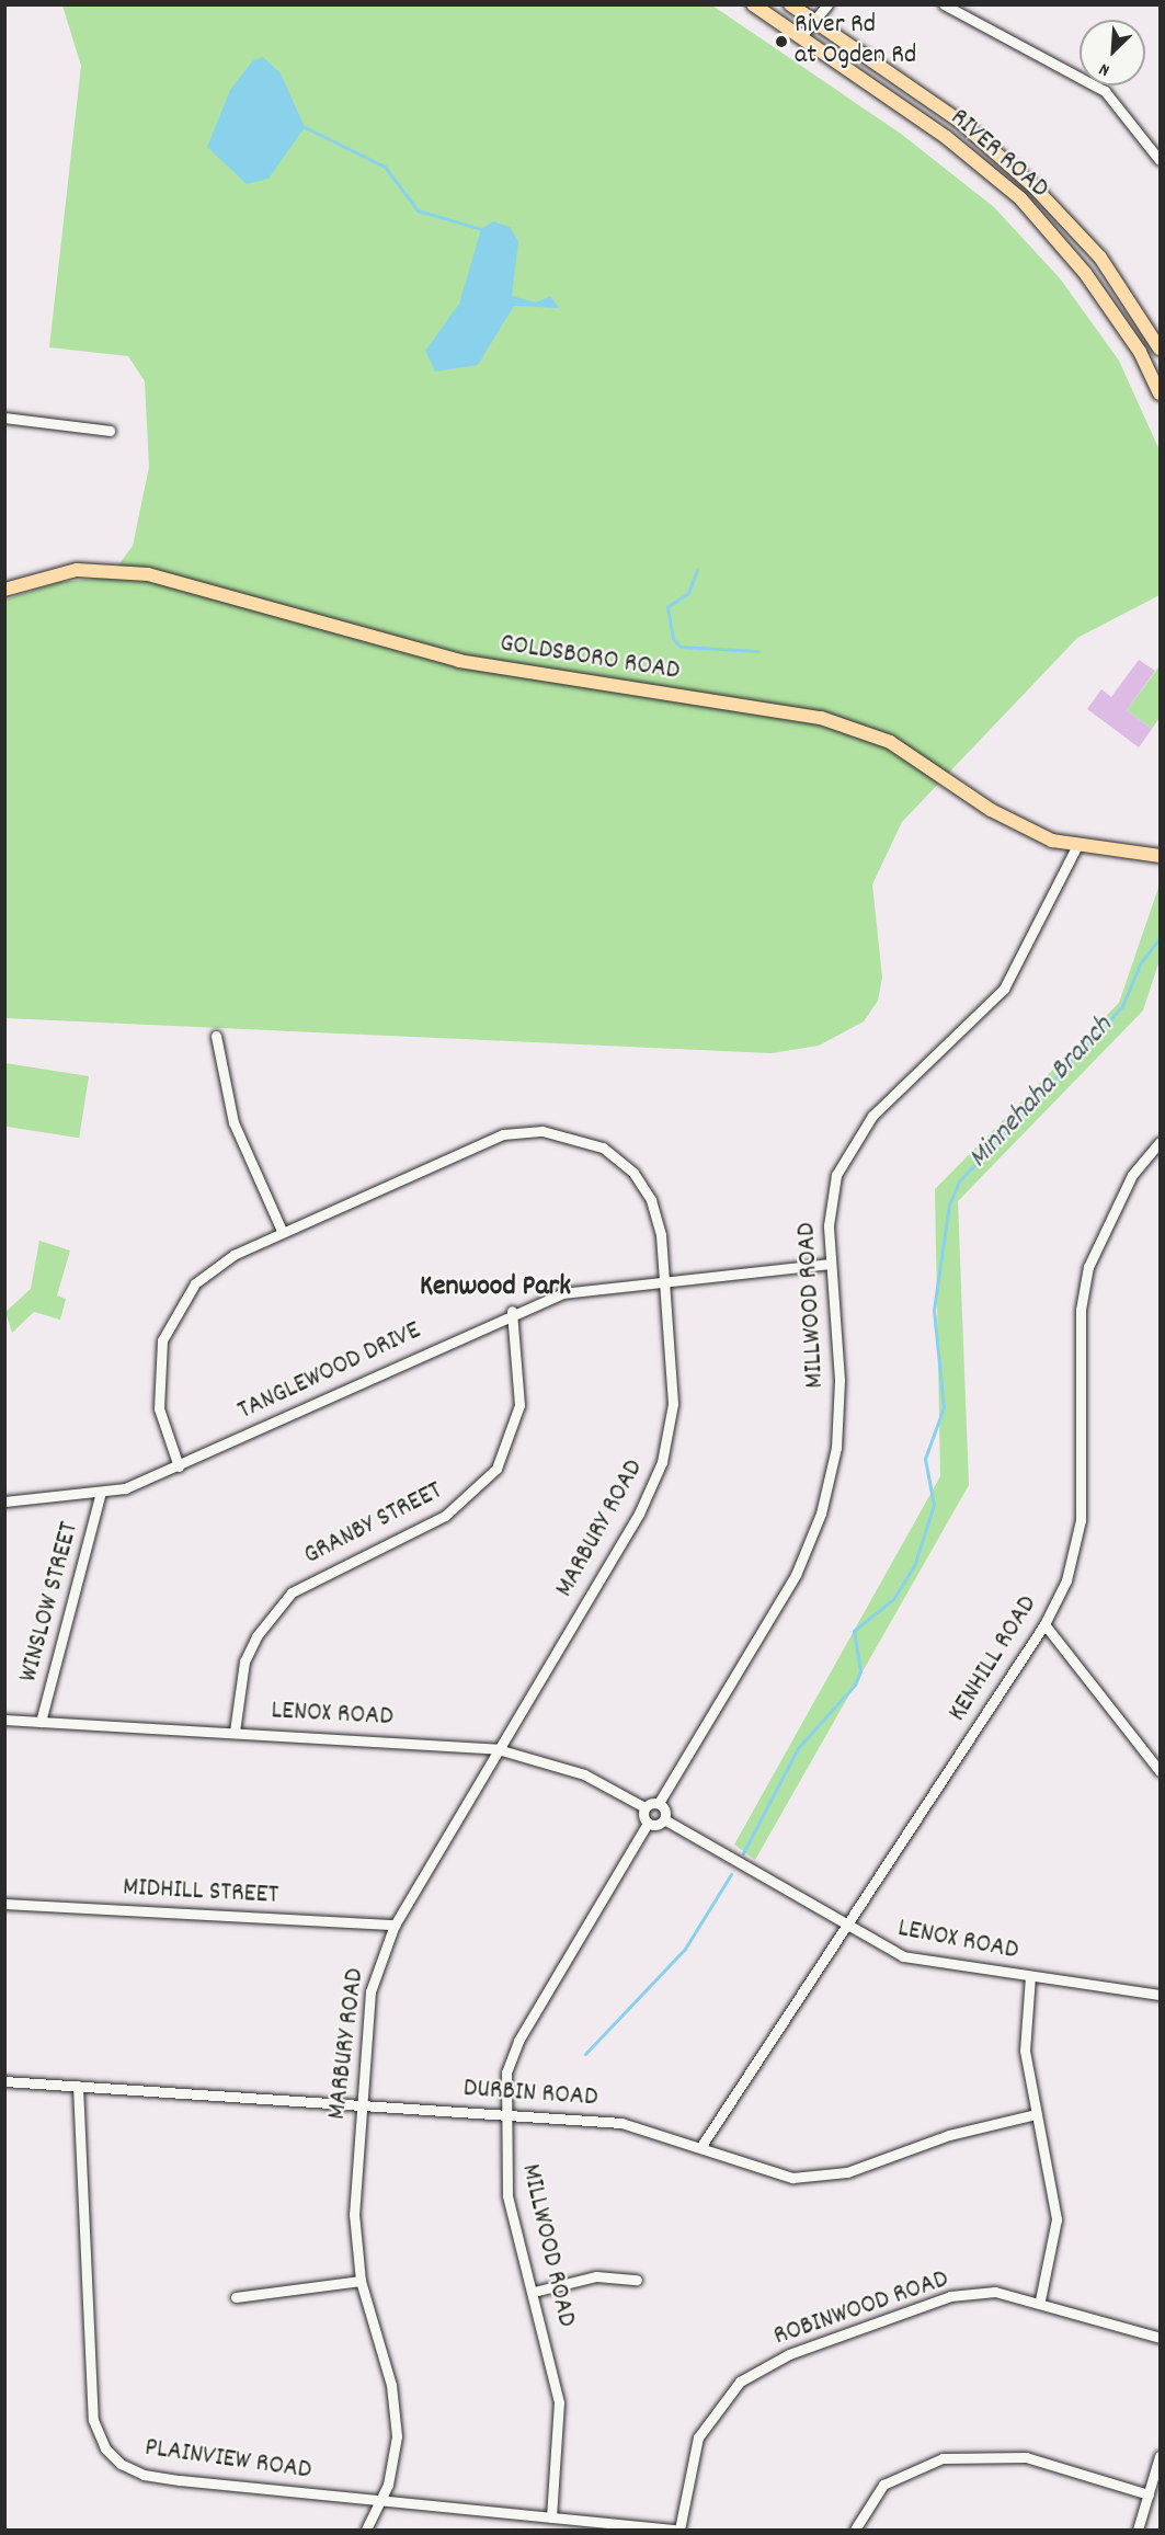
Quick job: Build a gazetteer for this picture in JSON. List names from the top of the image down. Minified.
{"streets":{"main road":["RIVER ROAD","GOLDSBORO ROAD"],"street":["MILLWOOD ROAD","TANGLEWOOD DRIVE","GRANBY STREET","MARBURY ROAD","WINSLOW STREET","KENHILL ROAD","LENOX ROAD","MIDHILL STREET","DURBIN ROAD","ROBINWOOD ROAD","PLAINVIEW ROAD"]},"crossings":[["GOLDSBORO ROAD","MILLWOOD ROAD"],["MILLWOOD ROAD","TANGLEWOOD DRIVE"],["MILLWOOD ROAD","DURBIN ROAD"],["MILLWOOD ROAD","PLAINVIEW ROAD"],["TANGLEWOOD DRIVE","GRANBY STREET"],["TANGLEWOOD DRIVE","MARBURY ROAD"],["TANGLEWOOD DRIVE","WINSLOW STREET"],["GRANBY STREET","LENOX ROAD"],["MARBURY ROAD","LENOX ROAD"],["MARBURY ROAD","MIDHILL STREET"],["MARBURY ROAD","DURBIN ROAD"],["MARBURY ROAD","PLAINVIEW ROAD"],["WINSLOW STREET","LENOX ROAD"],["KENHILL ROAD","LENOX ROAD"],["KENHILL ROAD","DURBIN ROAD"],["DURBIN ROAD","PLAINVIEW ROAD"],["ROBINWOOD ROAD","PLAINVIEW ROAD"]],"districts":["Kenwood Park"],"water":["Minnehaha Branch"],"places":["River Rd at Ogden Rd"],"north":"bottom left"}
